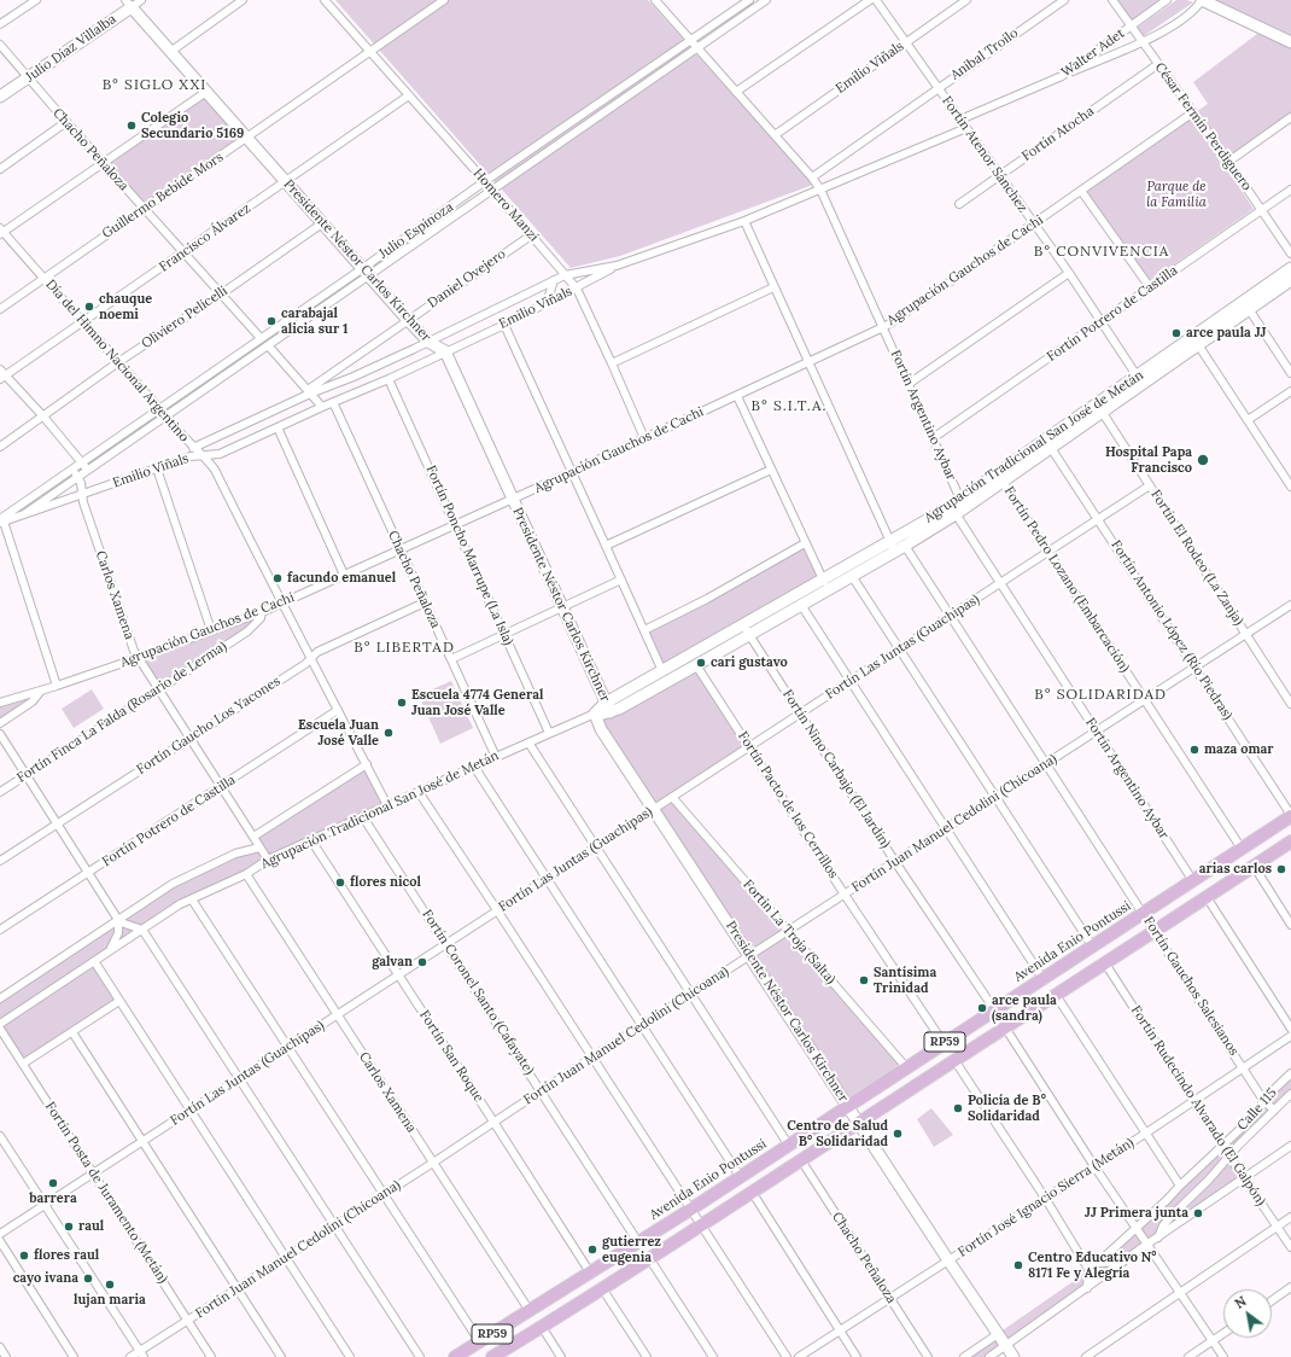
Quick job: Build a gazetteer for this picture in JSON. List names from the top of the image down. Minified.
{"streets":{"main road":["Avenida Enio Pontussi","RP59"],"street":["Julio Díaz Villalba","Walter Adet","Anibal Troilo","Emilio Viñals","César Fermín Perdiguero","Fortín Atocha","Chacho Peñaloza","Fortín Atenor Sánchez","Guillermo Bebide Mors","Homero Manzi","Julio Espinoza","Francisco Álvarez","Presidente Néstor Carlos Kirchner","Agrupación Gauchos de Cachi","Daniel Ovejero","Fortín Potrero de Castilla","Oliviero Pelicelli","Día del Himno Nacional Argentino","Fortín Argentino Aybar","Agrupación Tradicional San José de Metán","Fortín Poncho Marrupe (La Isla)","Fortín El Rodeo (La Zanja)","Fortín Pedro Lozano (Embarcación)","Carlos Xamena","Fortín Antonio López (Río Piedras)","Fortín Las Juntas (Guachipas)","Fortín Finca La Falda (Rosario de Lerma)","Fortín Gaucho Los Yacones","Fortín Nino Carbajo (El Jardín)","Fortín Pacto de los Cerrillos","Fortín Juan Manuel Cedolini (Chicoana)","Fortín La Troja (Salta)","Fortín Gauchos Salesianos","Fortín Coronel Santo (Cafayate)","Fortín San Roque","Fortín Rudecindo Alvarado (El Galpón)","Calle 115","Fortín Posta de Juramento (Metán)","Fortín José Ignacio Sierra (Metán)"]},"crossings":[["Julio Díaz Villalba","Chacho Peñaloza"],["Julio Díaz Villalba","Presidente Néstor Carlos Kirchner"],["Walter Adet","César Fermín Perdiguero"],["Walter Adet","Fortín Atenor Sánchez"],["Anibal Troilo","Fortín Atenor Sánchez"],["Anibal Troilo","Fortín Argentino Aybar"],["Emilio Viñals","Chacho Peñaloza"],["Emilio Viñals","Fortín Atenor Sánchez"],["Emilio Viñals","Homero Manzi"],["Emilio Viñals","Julio Espinoza"],["Emilio Viñals","Presidente Néstor Carlos Kirchner"],["Emilio Viñals","Daniel Ovejero"],["Emilio Viñals","Día del Himno Nacional Argentino"],["Emilio Viñals","Fortín Argentino Aybar"],["Emilio Viñals","Fortín Poncho Marrupe (La Isla)"],["Emilio Viñals","Carlos Xamena"],["César Fermín Perdiguero","Fortín Atocha"],["César Fermín Perdiguero","Agrupación Gauchos de Cachi"],["César Fermín Perdiguero","Fortín Potrero de Castilla"],["Fortín Atocha","Fortín Atenor Sánchez"],["Chacho Peñaloza","Guillermo Bebide Mors"],["Chacho Peñaloza","Julio Espinoza"],["Chacho Peñaloza","Francisco Álvarez"],["Chacho Peñaloza","Agrupación Gauchos de Cachi"],["Chacho Peñaloza","Oliviero Pelicelli"],["Chacho Peñaloza","Agrupación Tradicional San José de Metán"],["Chacho Peñaloza","Fortín Gaucho Los Yacones"],["Chacho Peñaloza","RP59"],["Chacho Peñaloza","Fortín José Ignacio Sierra (Metán)"],["Fortín Atenor Sánchez","Agrupación Gauchos de Cachi"],["Fortín Atenor Sánchez","Fortín Potrero de Castilla"],["Fortín Atenor Sánchez","Agrupación Tradicional San José de Metán"],["Guillermo Bebide Mors","Homero Manzi"],["Guillermo Bebide Mors","Presidente Néstor Carlos Kirchner"],["Guillermo Bebide Mors","Día del Himno Nacional Argentino"],["Homero Manzi","Julio Espinoza"],["Homero Manzi","Francisco Álvarez"],["Homero Manzi","Agrupación Gauchos de Cachi"],["Homero Manzi","Daniel Ovejero"],["Julio Espinoza","Presidente Néstor Carlos Kirchner"],["Julio Espinoza","Día del Himno Nacional Argentino"],["Julio Espinoza","Fortín Argentino Aybar"],["Julio Espinoza","Carlos Xamena"],["Francisco Álvarez","Presidente Néstor Carlos Kirchner"],["Francisco Álvarez","Día del Himno Nacional Argentino"],["Presidente Néstor Carlos Kirchner","Agrupación Gauchos de Cachi"],["Presidente Néstor Carlos Kirchner","Daniel Ovejero"],["Presidente Néstor Carlos Kirchner","Oliviero Pelicelli"],["Presidente Néstor Carlos Kirchner","Agrupación Tradicional San José de Metán"],["Presidente Néstor Carlos Kirchner","Fortín Las Juntas (Guachipas)"],["Presidente Néstor Carlos Kirchner","Fortín Juan Manuel Cedolini (Chicoana)"],["Presidente Néstor Carlos Kirchner","Avenida Enio Pontussi"],["Presidente Néstor Carlos Kirchner","RP59"],["Presidente Néstor Carlos Kirchner","Fortín José Ignacio Sierra (Metán)"],["Agrupación Gauchos de Cachi","Día del Himno Nacional Argentino"],["Agrupación Gauchos de Cachi","Fortín Argentino Aybar"],["Agrupación Gauchos de Cachi","Fortín Poncho Marrupe (La Isla)"],["Agrupación Gauchos de Cachi","Carlos Xamena"],["Agrupación Gauchos de Cachi","Fortín Finca La Falda (Rosario de Lerma)"],["Agrupación Gauchos de Cachi","Fortín Gauchos Salesianos"],["Fortín Potrero de Castilla","Día del Himno Nacional Argentino"],["Fortín Potrero de Castilla","Fortín Argentino Aybar"],["Fortín Potrero de Castilla","Carlos Xamena"],["Oliviero Pelicelli","Día del Himno Nacional Argentino"],["Día del Himno Nacional Argentino","Agrupación Tradicional San José de Metán"],["Día del Himno Nacional Argentino","Fortín Gaucho Los Yacones"],["Fortín Argentino Aybar","Agrupación Tradicional San José de Metán"],["Fortín Argentino Aybar","Fortín Las Juntas (Guachipas)"],["Fortín Argentino Aybar","Fortín Juan Manuel Cedolini (Chicoana)"],["Fortín Argentino Aybar","Avenida Enio Pontussi"],["Agrupación Tradicional San José de Metán","Fortín Poncho Marrupe (La Isla)"],["Agrupación Tradicional San José de Metán","Fortín El Rodeo (La Zanja)"],["Agrupación Tradicional San José de Metán","Fortín Pedro Lozano (Embarcación)"],["Agrupación Tradicional San José de Metán","Carlos Xamena"],["Agrupación Tradicional San José de Metán","Fortín Antonio López (Río Piedras)"],["Agrupación Tradicional San José de Metán","Fortín Nino Carbajo (El Jardín)"],["Agrupación Tradicional San José de Metán","Fortín Pacto de los Cerrillos"],["Agrupación Tradicional San José de Metán","Fortín Gauchos Salesianos"],["Agrupación Tradicional San José de Metán","Fortín Coronel Santo (Cafayate)"],["Agrupación Tradicional San José de Metán","Fortín San Roque"],["Fortín El Rodeo (La Zanja)","Fortín Las Juntas (Guachipas)"],["Fortín El Rodeo (La Zanja)","Fortín Juan Manuel Cedolini (Chicoana)"],["Fortín Pedro Lozano (Embarcación)","Fortín Las Juntas (Guachipas)"],["Fortín Pedro Lozano (Embarcación)","Fortín Juan Manuel Cedolini (Chicoana)"],["Fortín Pedro Lozano (Embarcación)","Avenida Enio Pontussi"],["Carlos Xamena","Fortín Las Juntas (Guachipas)"],["Carlos Xamena","Fortín Finca La Falda (Rosario de Lerma)"],["Carlos Xamena","Fortín Gaucho Los Yacones"],["Carlos Xamena","Fortín Juan Manuel Cedolini (Chicoana)"],["Carlos Xamena","Avenida Enio Pontussi"],["Fortín Antonio López (Río Piedras)","Fortín Las Juntas (Guachipas)"],["Fortín Antonio López (Río Piedras)","Fortín Juan Manuel Cedolini (Chicoana)"],["Fortín Antonio López (Río Piedras)","Avenida Enio Pontussi"],["Fortín Las Juntas (Guachipas)","Fortín Nino Carbajo (El Jardín)"],["Fortín Las Juntas (Guachipas)","Fortín Pacto de los Cerrillos"],["Fortín Las Juntas (Guachipas)","Fortín La Troja (Salta)"],["Fortín Las Juntas (Guachipas)","Fortín Gauchos Salesianos"],["Fortín Las Juntas (Guachipas)","Fortín Coronel Santo (Cafayate)"],["Fortín Las Juntas (Guachipas)","Fortín San Roque"],["Fortín Las Juntas (Guachipas)","Fortín Posta de Juramento (Metán)"],["Fortín Nino Carbajo (El Jardín)","Fortín Juan Manuel Cedolini (Chicoana)"],["Fortín Nino Carbajo (El Jardín)","Avenida Enio Pontussi"],["Fortín Pacto de los Cerrillos","Fortín Juan Manuel Cedolini (Chicoana)"],["Fortín Pacto de los Cerrillos","Avenida Enio Pontussi"],["Fortín Juan Manuel Cedolini (Chicoana)","Fortín La Troja (Salta)"],["Fortín Juan Manuel Cedolini (Chicoana)","Fortín Gauchos Salesianos"],["Fortín Juan Manuel Cedolini (Chicoana)","Fortín Coronel Santo (Cafayate)"],["Fortín Juan Manuel Cedolini (Chicoana)","Fortín San Roque"],["Fortín Juan Manuel Cedolini (Chicoana)","Fortín Posta de Juramento (Metán)"],["Fortín La Troja (Salta)","Avenida Enio Pontussi"],["Avenida Enio Pontussi","Fortín Gauchos Salesianos"],["Avenida Enio Pontussi","Fortín Coronel Santo (Cafayate)"],["Avenida Enio Pontussi","Fortín San Roque"],["Fortín Gauchos Salesianos","RP59"],["Fortín Gauchos Salesianos","Calle 115"],["Fortín Gauchos Salesianos","Fortín José Ignacio Sierra (Metán)"],["RP59","Fortín Rudecindo Alvarado (El Galpón)"],["Fortín Rudecindo Alvarado (El Galpón)","Calle 115"],["Fortín Rudecindo Alvarado (El Galpón)","Fortín José Ignacio Sierra (Metán)"]],"districts":["B° SIGLO XXI","B° CONVIVENCIA","B° S.I.T.A.","B° LIBERTAD","B° SOLIDARIDAD"],"parks":["Parque de la Familia"],"places":["Colegio Secundario 5169","chauque noemi","carabajal alicia sur 1","arce paula JJ","Hospital Papa Francisco","facundo emanuel","cari gustavo","Escuela 4774 General Juan José Valle","Escuela Juan José Valle","maza omar","arias carlos","flores nicol","galvan","Santísima Trinidad","arce paula (sandra)","Policía de B° Solidaridad","Centro de Salud B° Solidaridad","barrera","JJ Primera junta","raul","gutierrez eugenia","flores raul","Centro Educativo N° 8171 Fe y Alegría","cayo ivana","lujan maria"],"north":"top left"}
